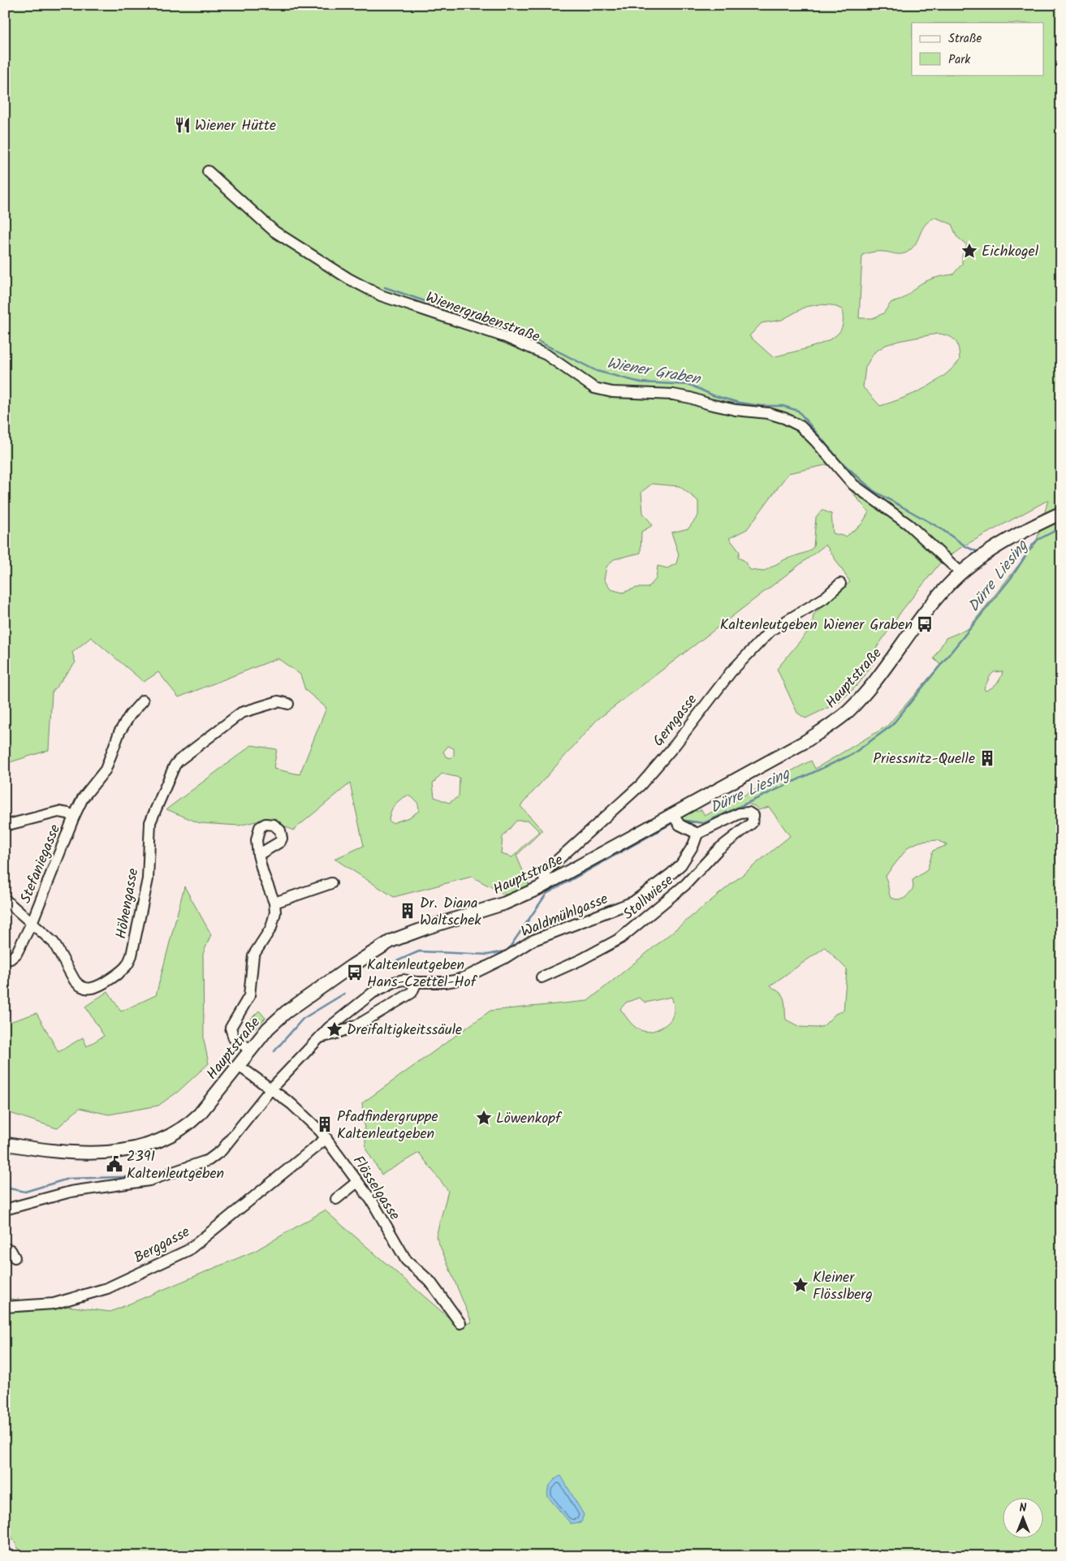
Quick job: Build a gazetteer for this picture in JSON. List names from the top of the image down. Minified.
{"streets":{"main road":["Hauptstraße"],"street":["Wienergrabenstraße","Gerngasse","Stefaniegasse","Stollwiese","Höhengasse","Waldmühlgasse","Flösselgasse","Berggasse"]},"crossings":[["Wienergrabenstraße","Hauptstraße"],["Hauptstraße","Gerngasse"],["Hauptstraße","Flösselgasse"],["Stefaniegasse","Höhengasse"],["Stollwiese","Waldmühlgasse"],["Waldmühlgasse","Flösselgasse"],["Flösselgasse","Berggasse"]],"water":["Wiener Graben","Dürre Liesing"],"places":{"restaurant":["Wiener Hütte"],"place":["Eichkogel","Dreifaltigkeitssäule","Löwenkopf","Kleiner Flösslberg"],"bus stop":["Kaltenleutgeben Wiener Graben","Kaltenleutgeben Hans-Czettel-Hof"],"building":["Priessnitz-Quelle","Dr. Diana Waltschek","Pfadfindergruppe Kaltenleutgeben"],"public building":["2391 Kaltenleutgeben"]},"legend":["Straße","Park"],"north":"top"}
